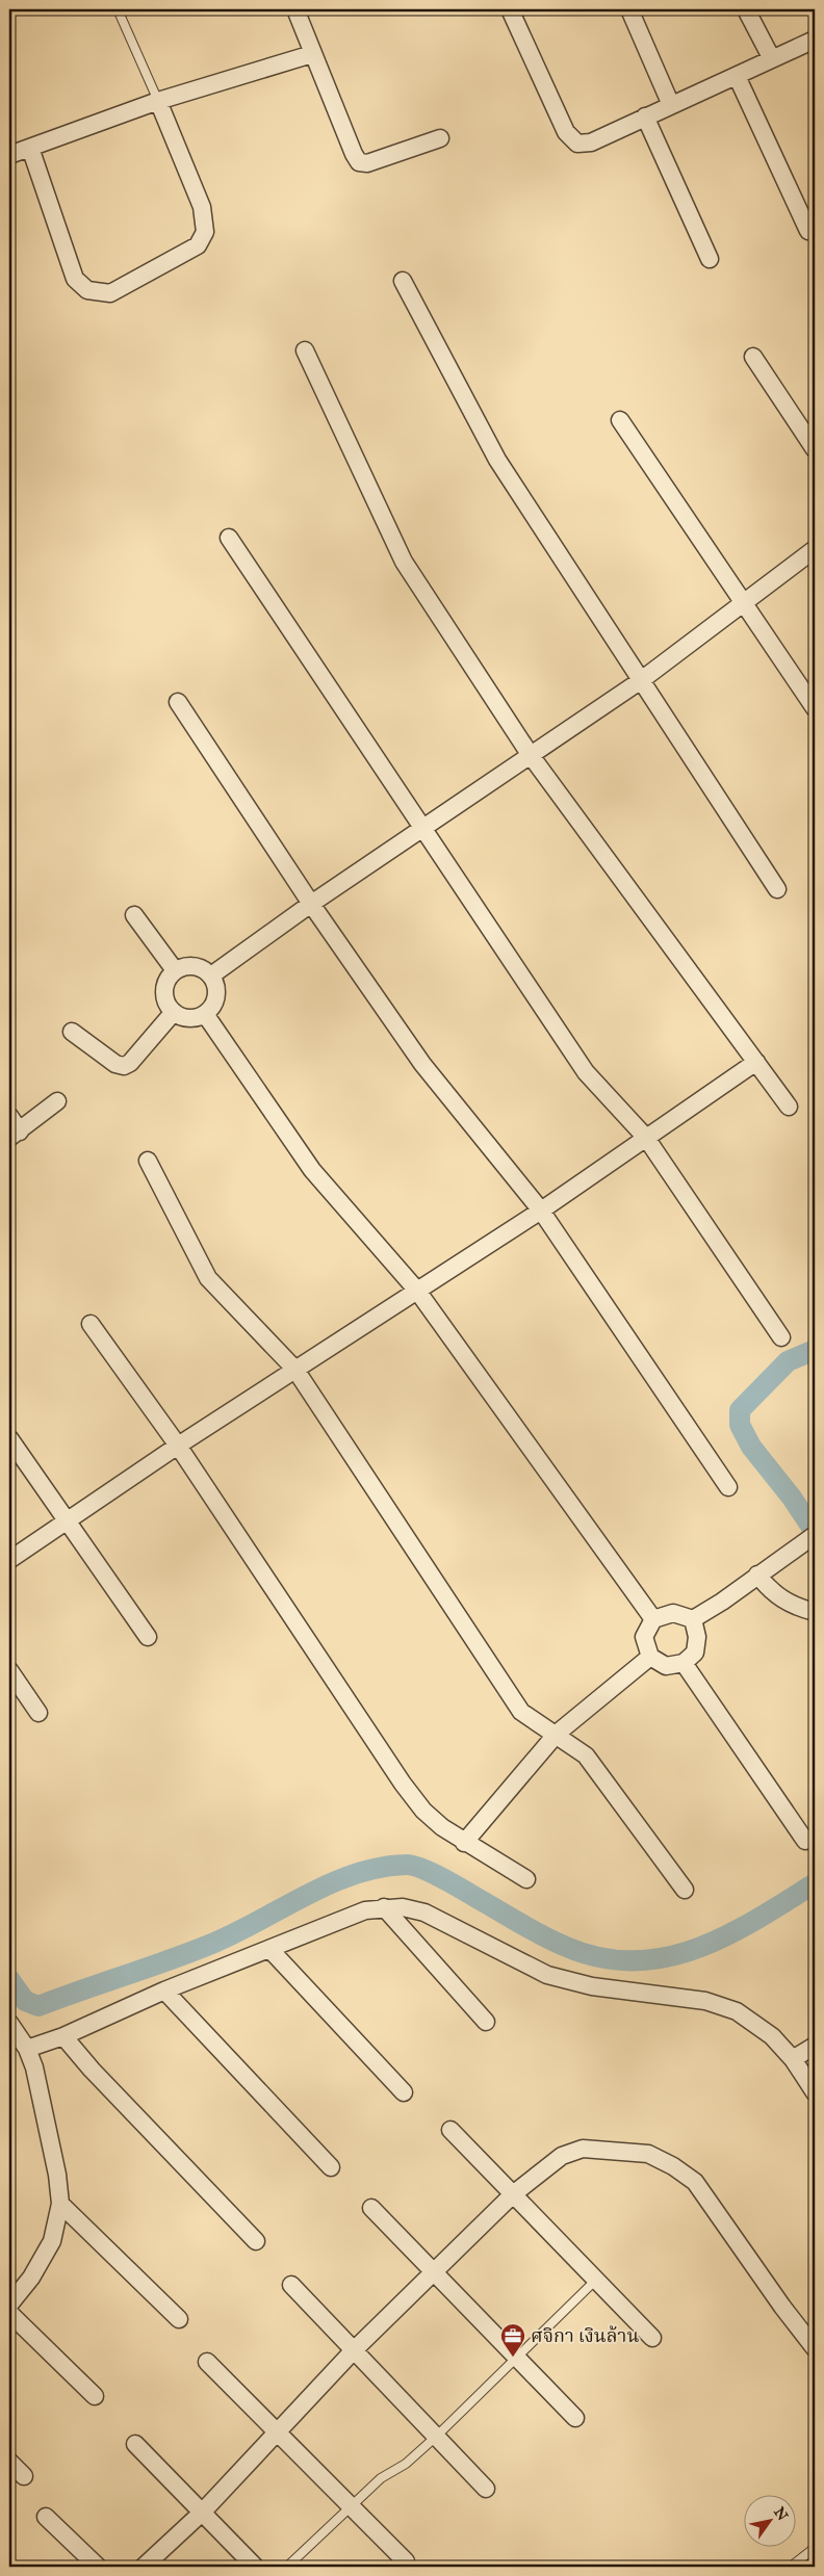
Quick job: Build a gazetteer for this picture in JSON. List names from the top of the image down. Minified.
{"places":{"office":["ศจิกา เงินล้าน"]},"north":"top right"}
